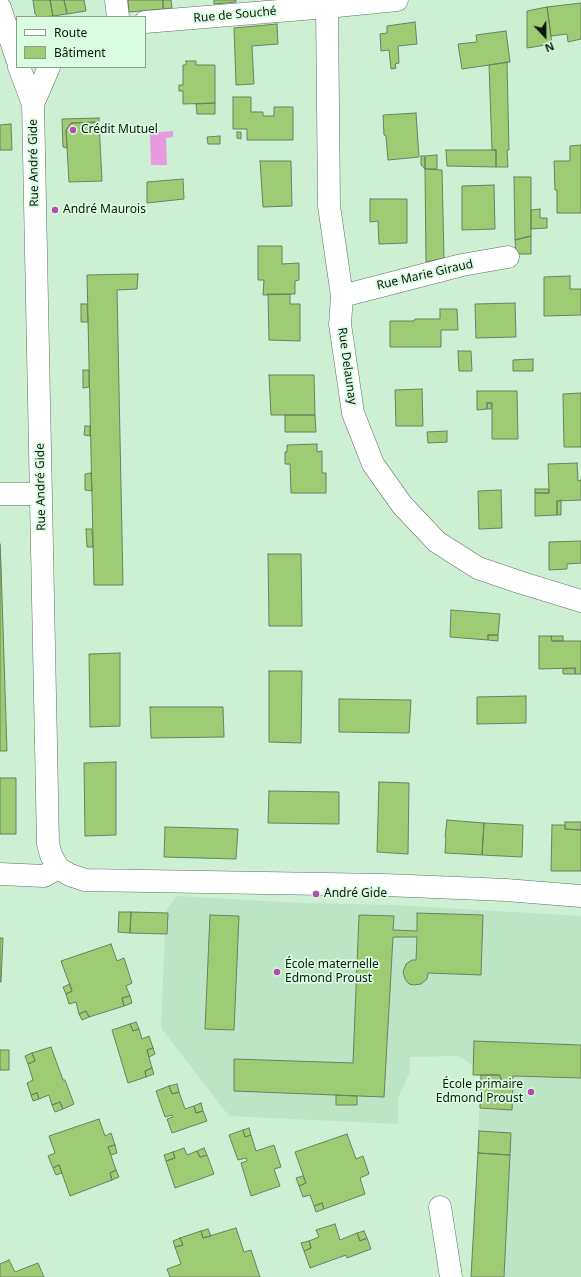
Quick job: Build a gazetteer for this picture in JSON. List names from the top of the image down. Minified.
{"streets":{"street":["Rue de Souché","Rue André Gide","Rue Marie Giraud","Rue Delaunay"]},"crossings":[["Rue de Souché","Rue Delaunay"],["Rue Marie Giraud","Rue Delaunay"]],"places":["Crédit Mutuel","André Maurois","André Gide","École maternelle Edmond Proust","École primaire Edmond Proust"],"legend":["Route","Bâtiment"],"north":"bottom"}
